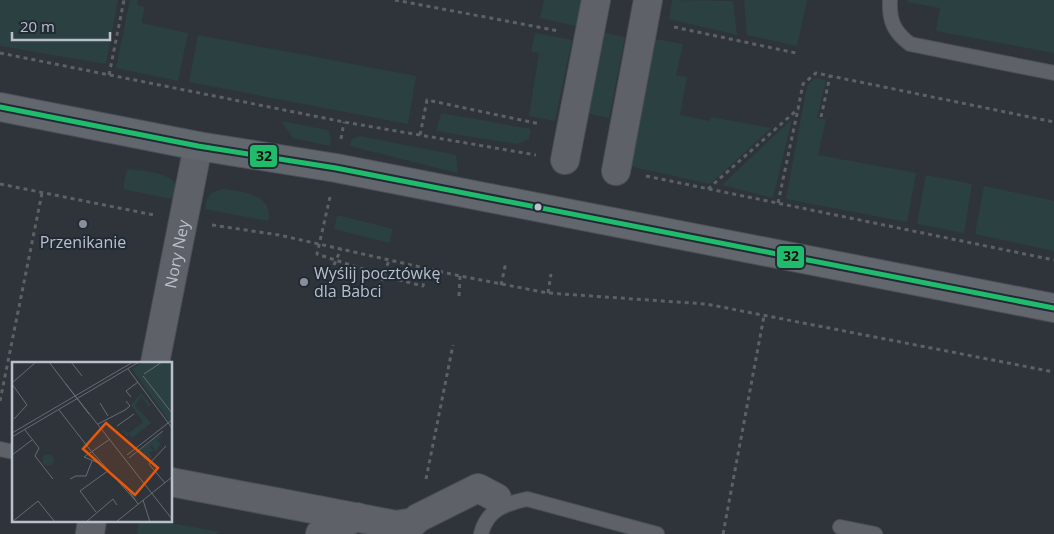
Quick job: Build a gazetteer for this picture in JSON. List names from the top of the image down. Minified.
{"streets":{"street":["Nory Ney"]},"places":["Przenikanie","Wyślij pocztówkę dla Babci"],"lines":["transit line 32"],"scale_bar":"20 m"}
